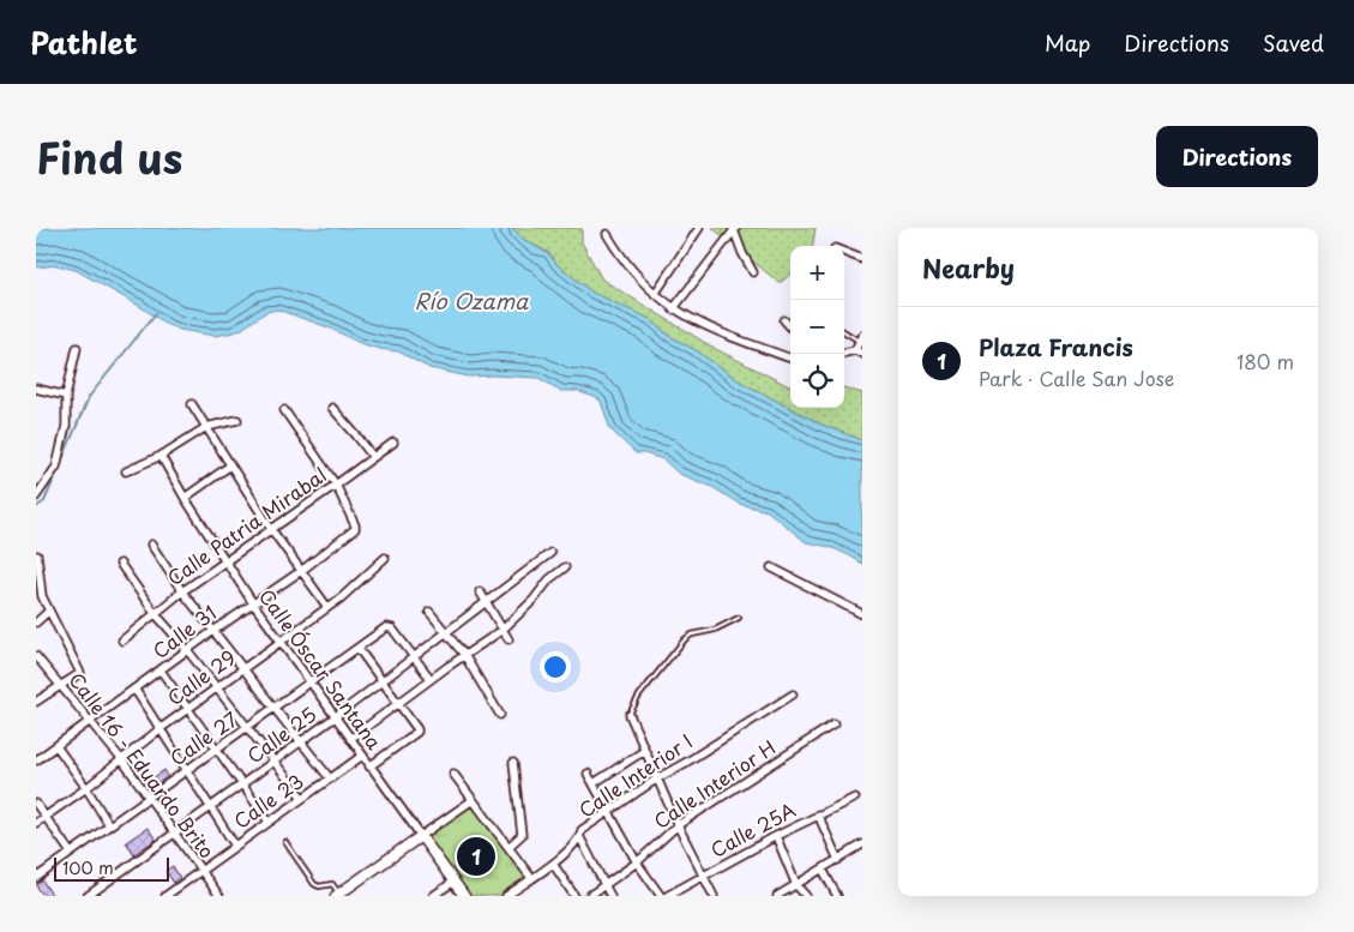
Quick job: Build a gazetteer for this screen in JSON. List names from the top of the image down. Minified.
{"streets":{"street":["Calle Patria Mirabal","Calle 31","Calle Óscar Santana","Calle 29","Calle 25","Calle 27","Calle 16 - Eduardo Brito","Calle Interior I","Calle Interior H","Calle 23","Calle 25A"]},"crossings":[["Calle Patria Mirabal","Calle 31"],["Calle Patria Mirabal","Calle Óscar Santana"],["Calle 31","Calle Óscar Santana"],["Calle 31","Calle 16 - Eduardo Brito"],["Calle Óscar Santana","Calle 29"],["Calle Óscar Santana","Calle 25"],["Calle Óscar Santana","Calle 27"],["Calle Óscar Santana","Calle 23"],["Calle 29","Calle 16 - Eduardo Brito"],["Calle 25","Calle 27"],["Calle 25","Calle 16 - Eduardo Brito"],["Calle 27","Calle 16 - Eduardo Brito"],["Calle 16 - Eduardo Brito","Calle 23"]],"water":["Río Ozama"],"scale_bar":"100 m","page":{"header":"Pathlet","nav":["Map","Directions","Saved"],"title":"Find us","buttons":"Directions","heading":"Nearby","map_buttons":["+","−"],"list":[{"mark":"1","name":"Plaza Francis","note":"Park · Calle San Jose","value":"180 m"}],"pins":"1","scale":"100 m"}}
